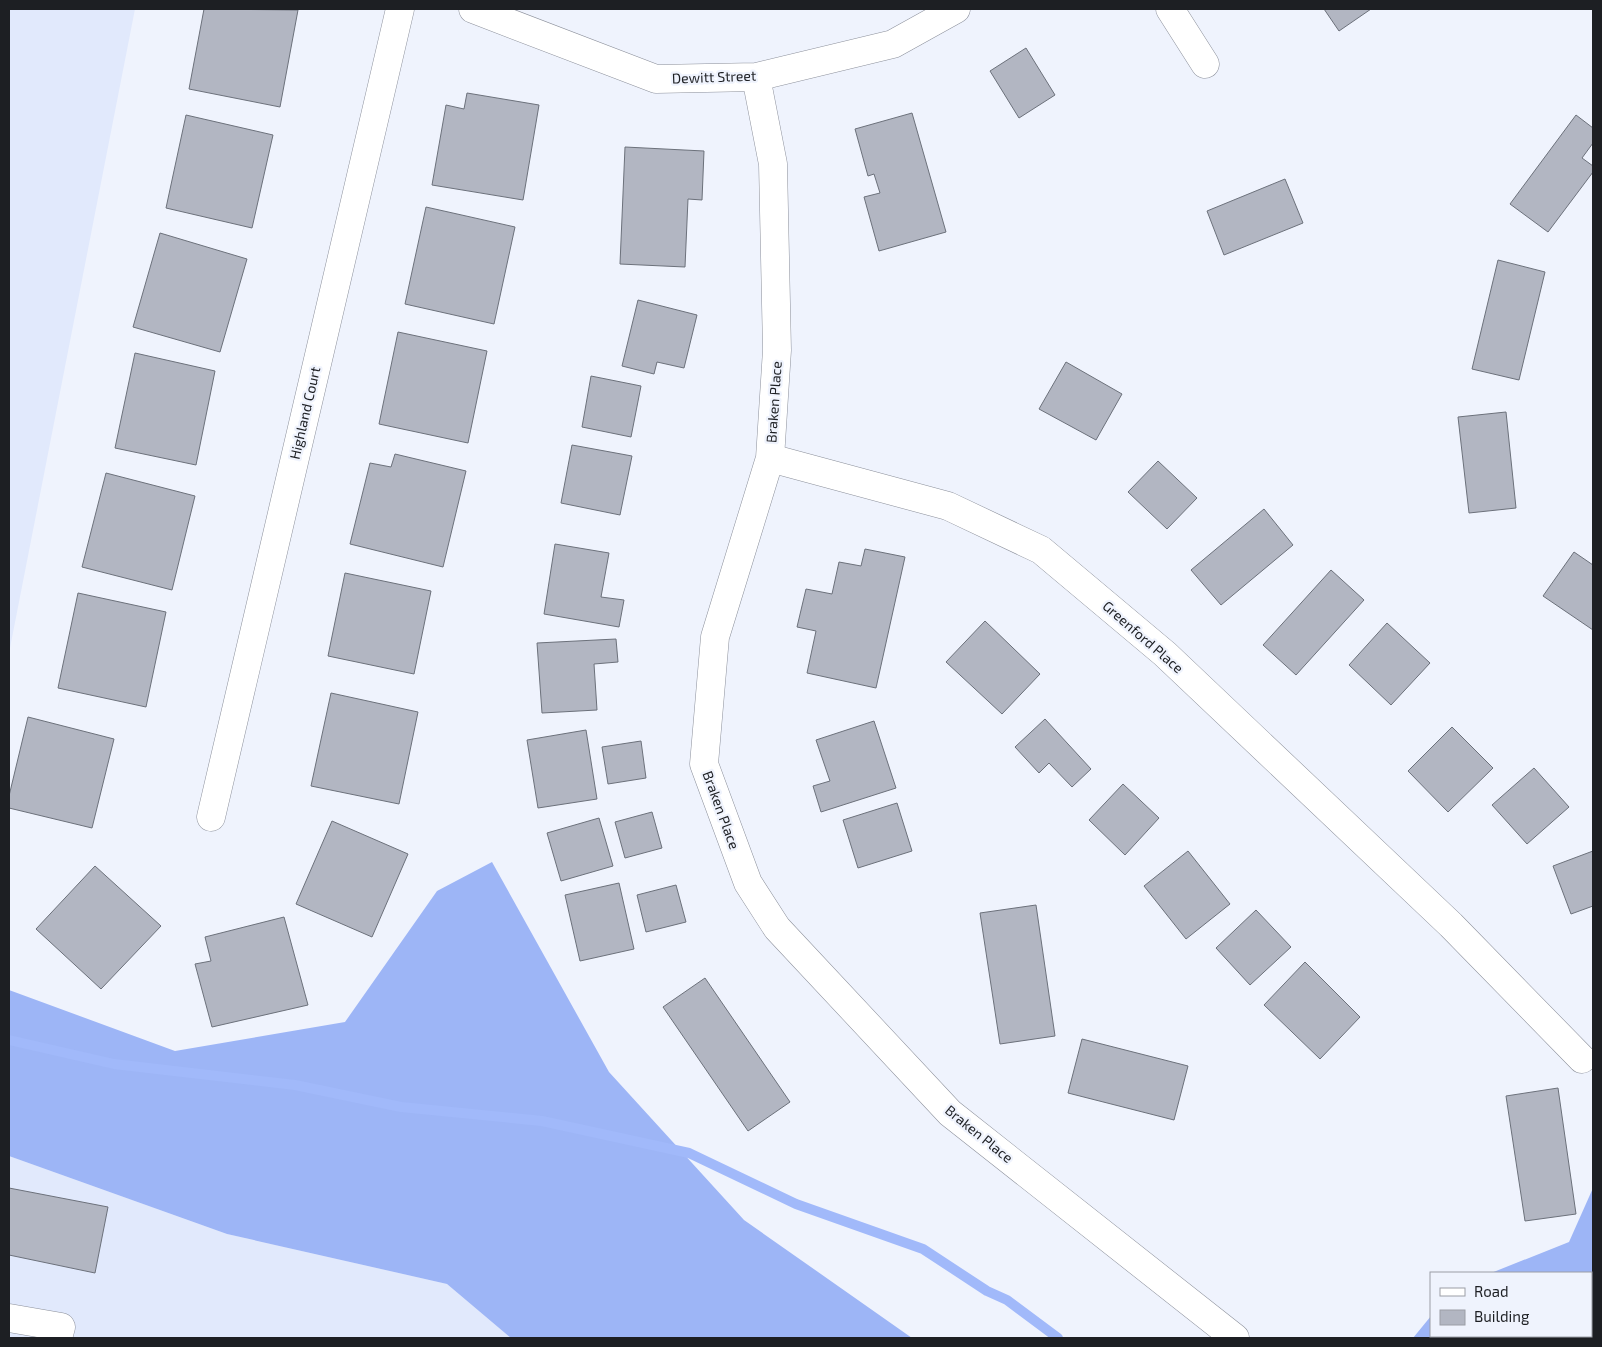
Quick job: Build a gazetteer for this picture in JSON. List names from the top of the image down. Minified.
{"streets":{"street":["Dewitt Street","Braken Place","Highland Court","Greenford Place"]},"crossings":[["Dewitt Street","Braken Place"],["Braken Place","Greenford Place"]],"legend":["Road","Building"]}
